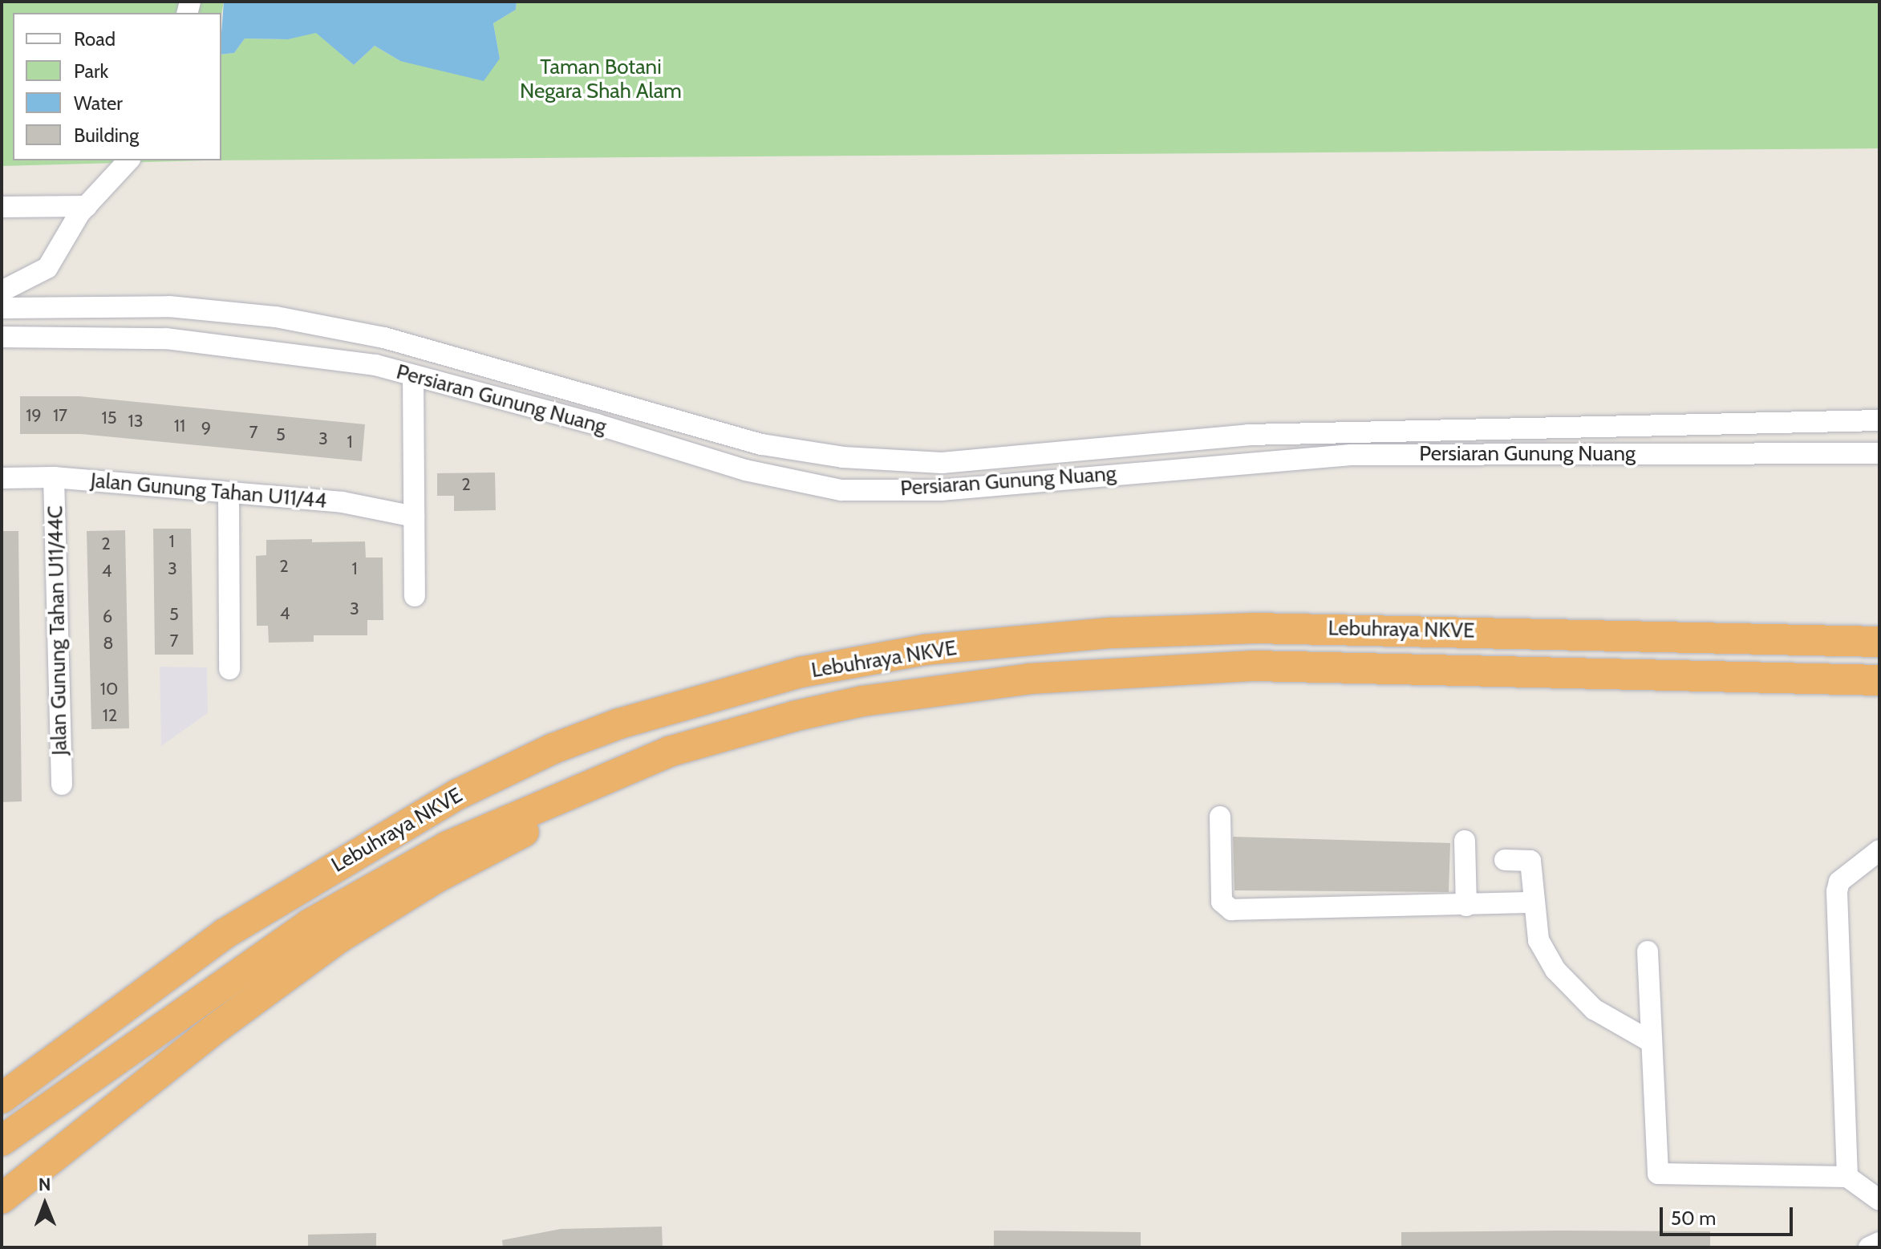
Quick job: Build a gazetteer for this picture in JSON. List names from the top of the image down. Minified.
{"streets":{"highway":["Lebuhraya NKVE"],"street":["Persiaran Gunung Nuang","Jalan Gunung Tahan U11/44","Jalan Gunung Tahan U11/44C"]},"crossings":[["Jalan Gunung Tahan U11/44","Jalan Gunung Tahan U11/44C"]],"parks":["Taman Botani Negara Shah Alam"],"house_numbers":["19","17","15","13","11","9","7","5","3","1","2","1","2","2","3","1","4","3","4","5","6","7","8","10","12"],"legend":["Road","Park","Water","Building"],"scale_bar":"50 m","north":"top"}
